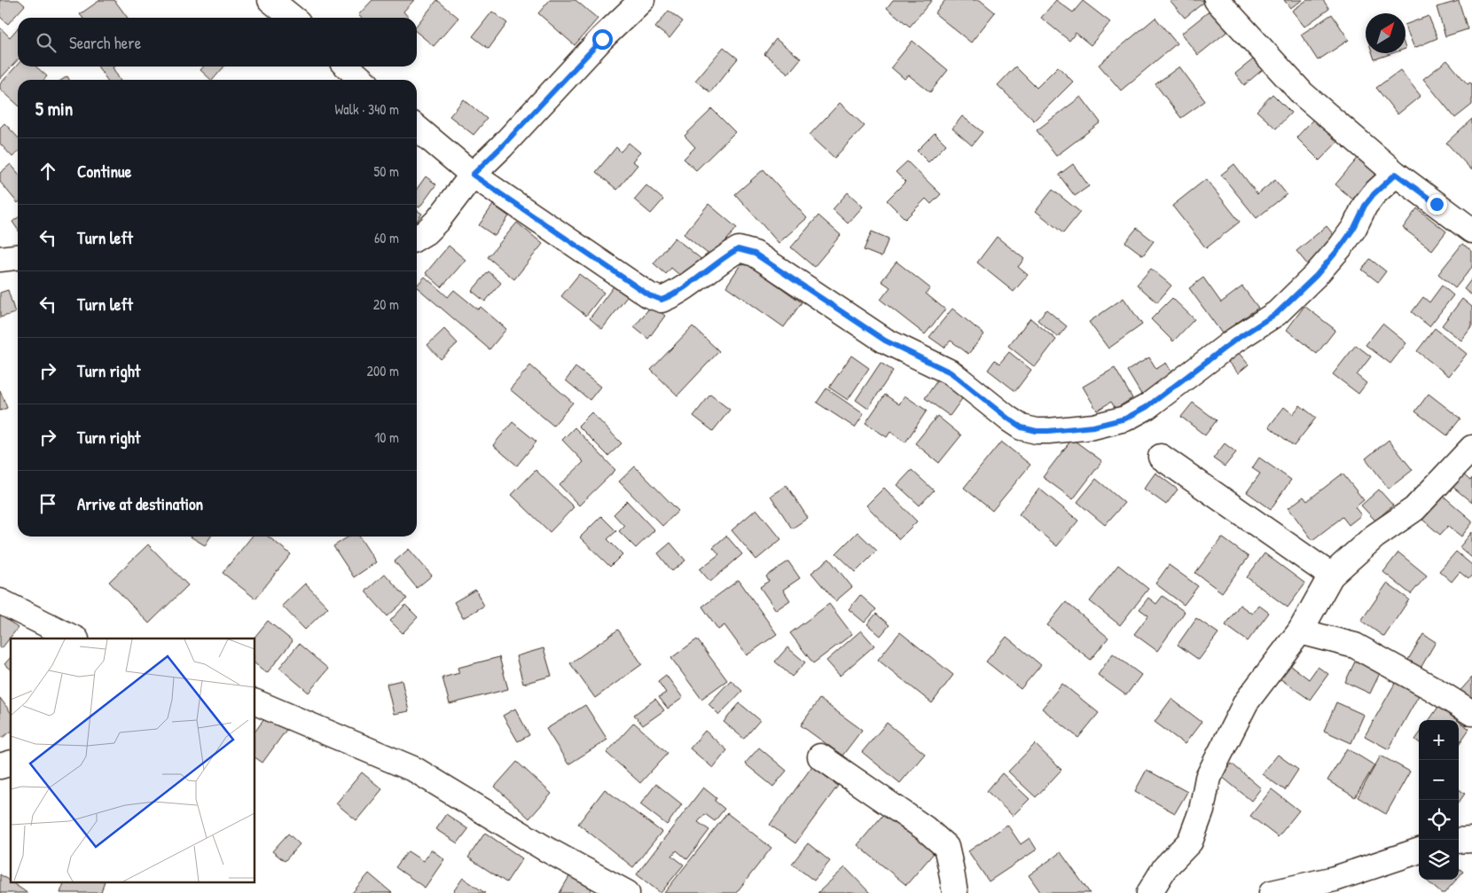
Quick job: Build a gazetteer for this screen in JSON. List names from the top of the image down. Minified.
{"north":"top right","page":{"search":"Search here","heading":["5 min","Walk · 340 m"],"list":[["Continue","50 m"],["Turn left","60 m"],["Turn left","20 m"],["Turn right","200 m"],["Turn right","10 m"],"Arrive at destination"],"map_buttons":["+","−"]}}
